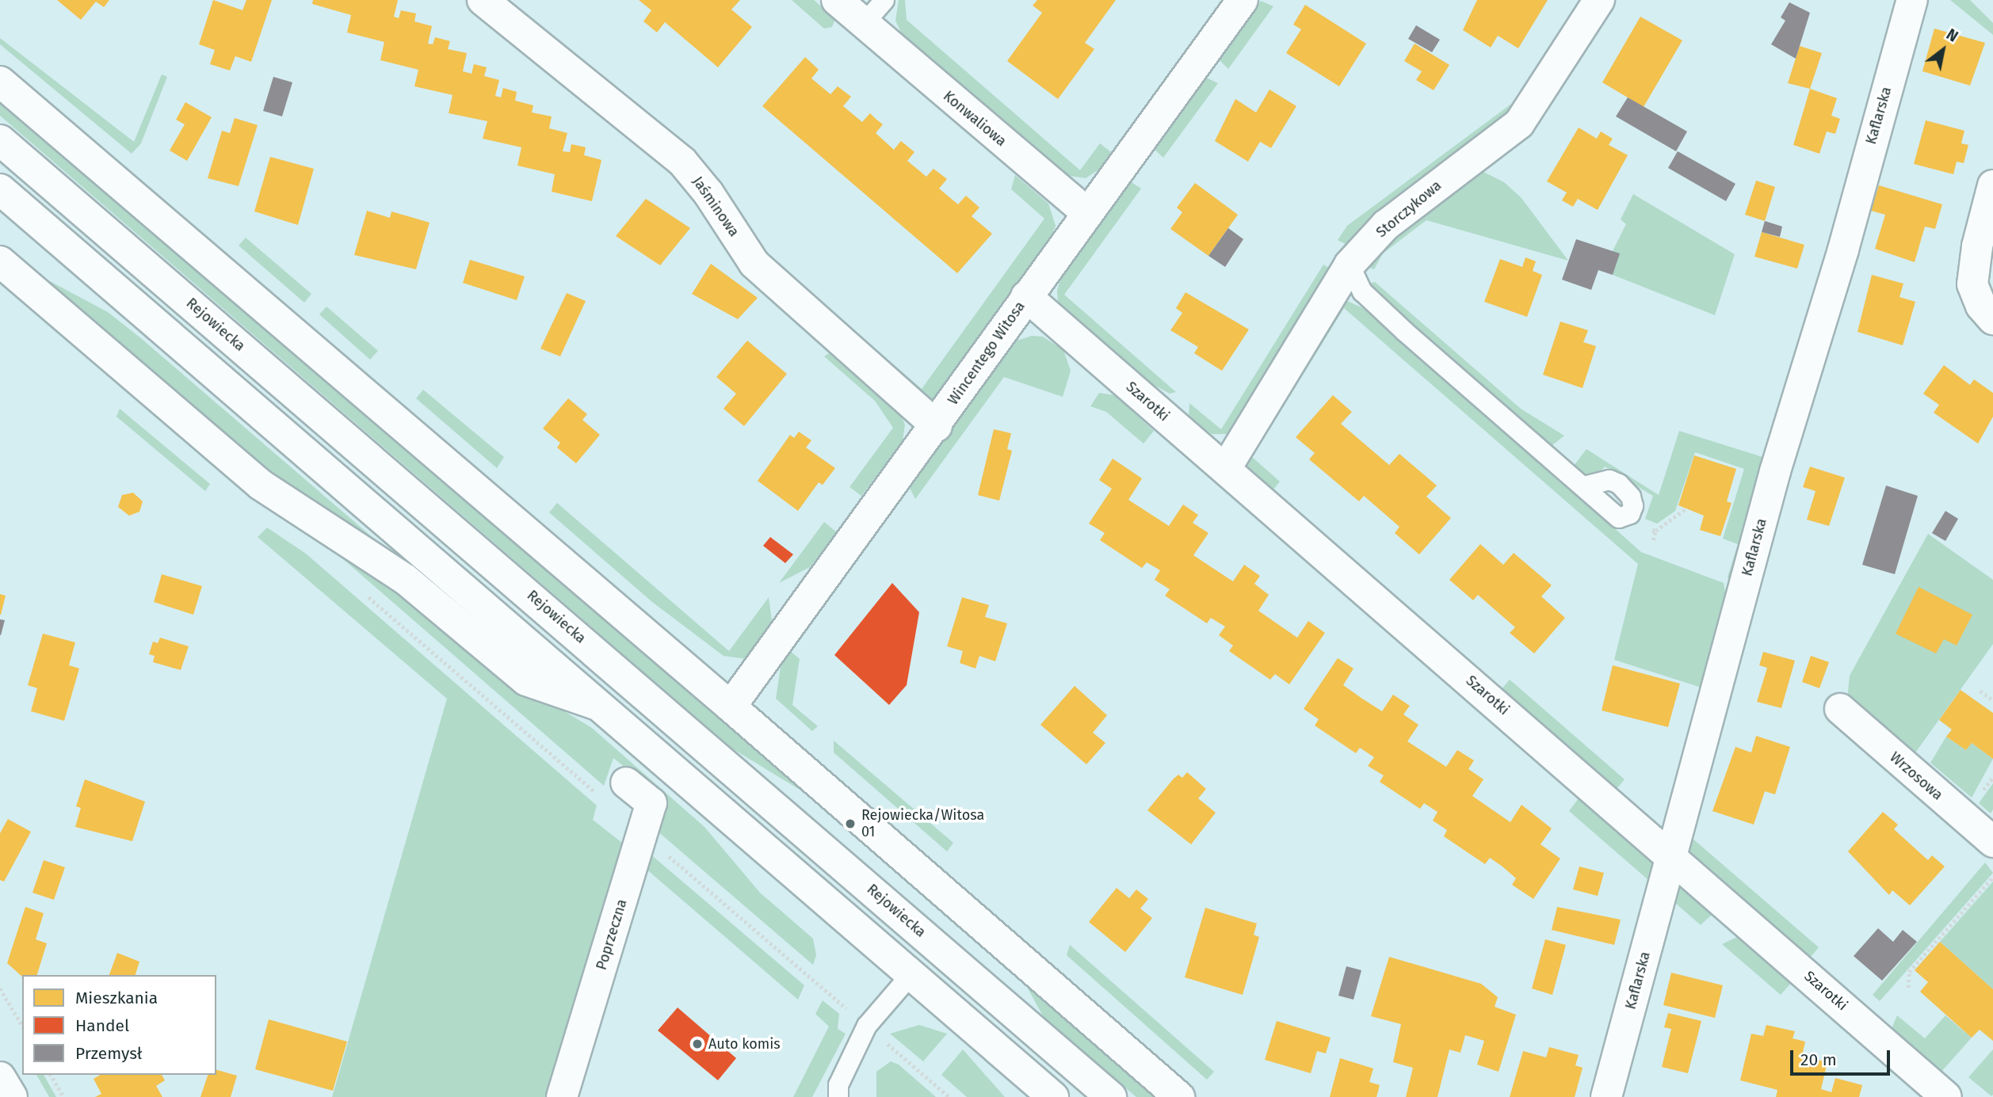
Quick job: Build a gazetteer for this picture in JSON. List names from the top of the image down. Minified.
{"streets":{"main road":["Kaflarska","Konwaliowa","Jaśminowa","Storczykowa","Rejowiecka","Wincentego Witosa","Szarotki","Wrzosowa","Poprzeczna"]},"crossings":[["Kaflarska","Szarotki"],["Konwaliowa","Wincentego Witosa"],["Jaśminowa","Wincentego Witosa"],["Storczykowa","Szarotki"],["Wincentego Witosa","Szarotki"]],"places":["Rejowiecka/Witosa 01","Auto komis"],"legend":["Mieszkania","Handel","Przemysł"],"scale_bar":"20 m","north":"top right"}
